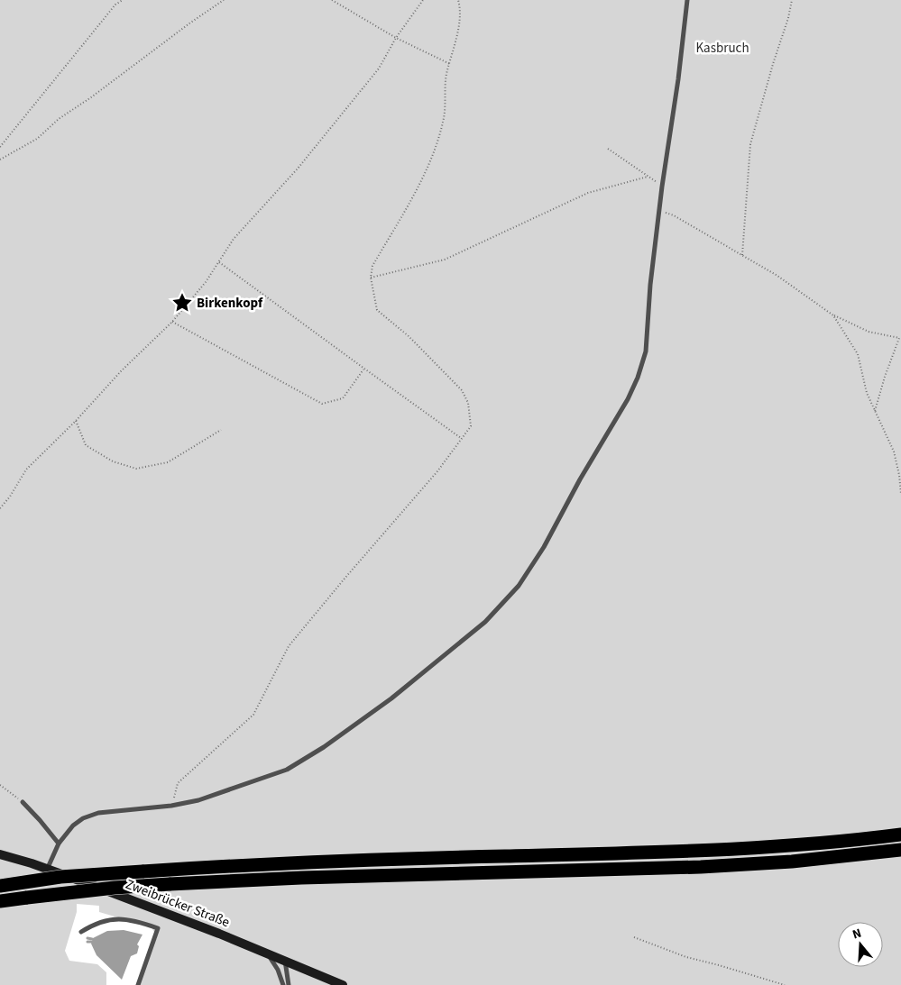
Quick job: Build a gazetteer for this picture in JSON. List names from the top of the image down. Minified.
{"streets":{"main road":["Zweibrücker Straße"]},"parks":["Kasbruch"],"places":{"place":["Birkenkopf"]},"north":"top"}
